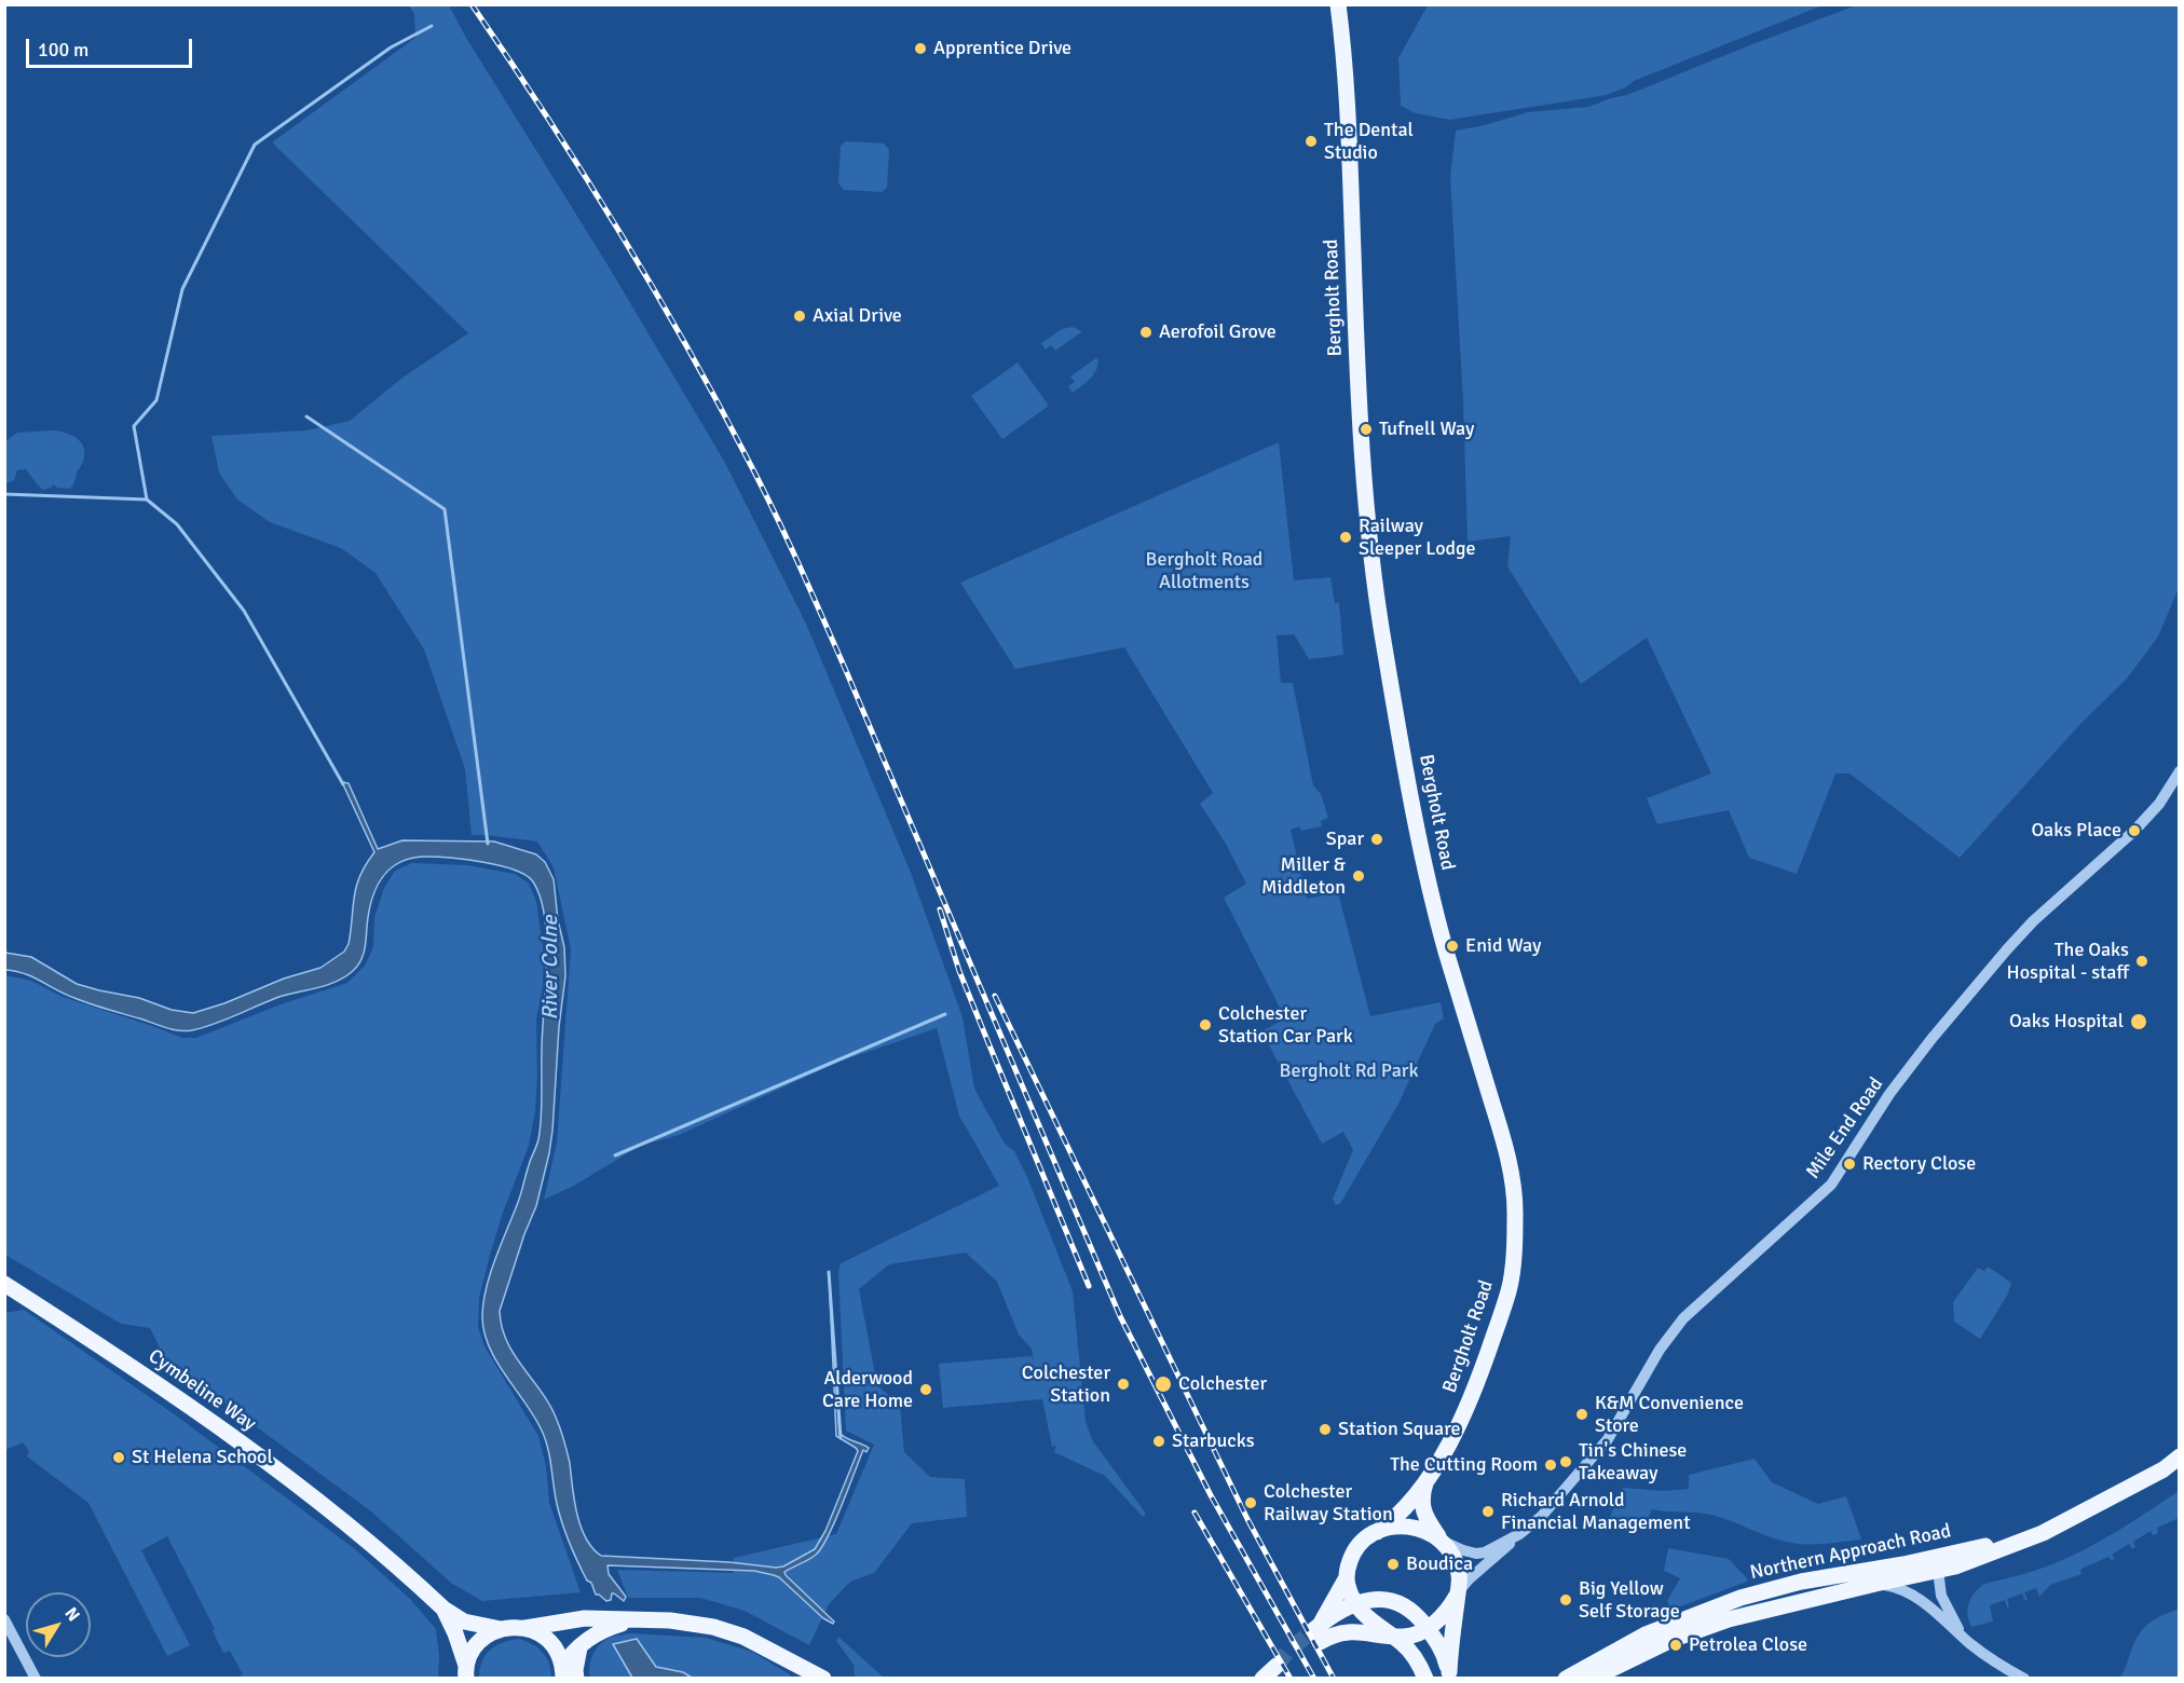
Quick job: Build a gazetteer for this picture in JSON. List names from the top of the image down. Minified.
{"streets":{"main road":["Bergholt Road","Cymbeline Way","Northern Approach Road"],"street":["Mile End Road"]},"crossings":[["Bergholt Road","Mile End Road"]],"water":["River Colne"],"parks":["Bergholt Road Allotments","Bergholt Rd Park"],"places":["Apprentice Drive","The Dental Studio","Axial Drive","Aerofoil Grove","Tufnell Way","Railway Sleeper Lodge","Oaks Place","Spar","Miller & Middleton","Enid Way","The Oaks Hospital - staff","Oaks Hospital","Colchester Station Car Park","Rectory Close","Colchester Station","Colchester","Alderwood Care Home","K&M Convenience Store","Station Square","Starbucks","St Helena School","Tin's Chinese Takeaway","The Cutting Room","Colchester Railway Station","Richard Arnold Financial Management","Boudica","Big Yellow Self Storage","Petrolea Close"],"scale_bar":"100 m","north":"top right"}
